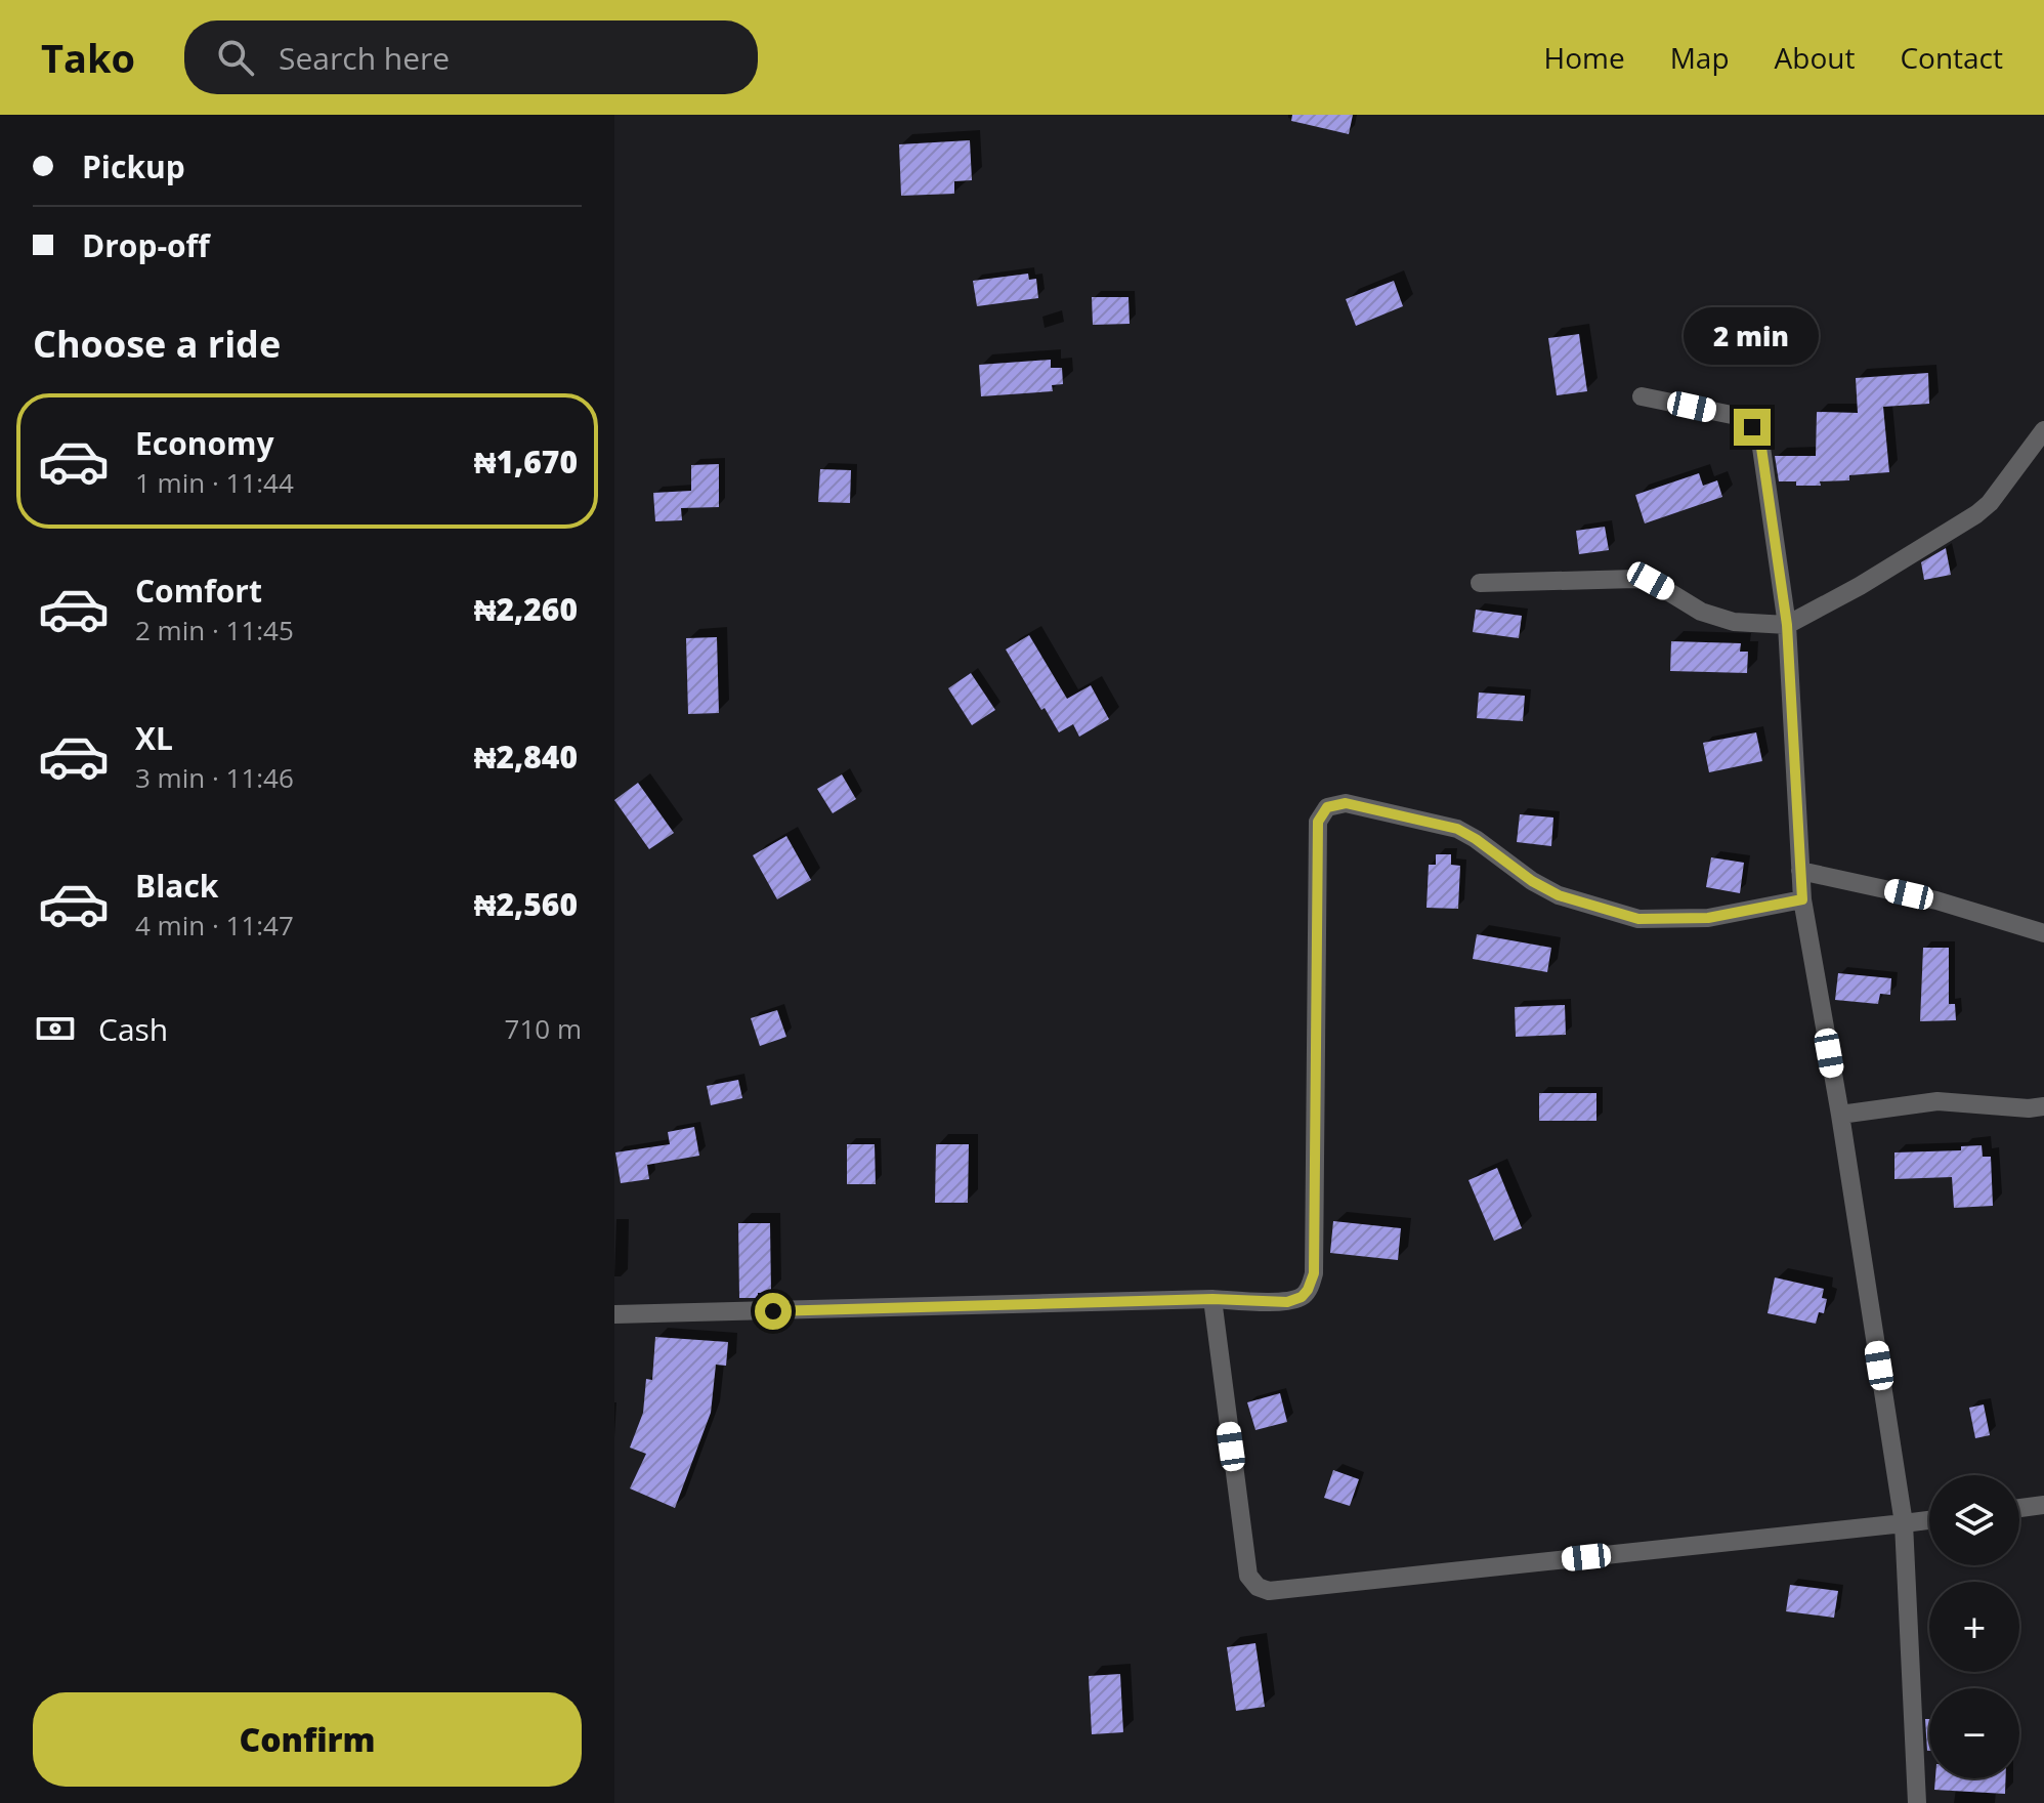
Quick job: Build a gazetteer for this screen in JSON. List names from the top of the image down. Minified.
{"page":{"header":"Tako","search":"Search here","nav":["Home","Map","About","Contact"],"banner":["Pickup","Drop-off"],"heading":"Choose a ride","bubble":"2 min","list":[{"name":"Economy","note":"1 min · 11:44","value":"₦1,670"},{"name":"Comfort","note":"2 min · 11:45","value":"₦2,260"},{"name":"XL","note":"3 min · 11:46","value":"₦2,840"},{"name":"Black","note":"4 min · 11:47","value":"₦2,560"}],"pay":["Cash","710 m"],"map_buttons":["+","−"],"buttons":"Confirm"}}
